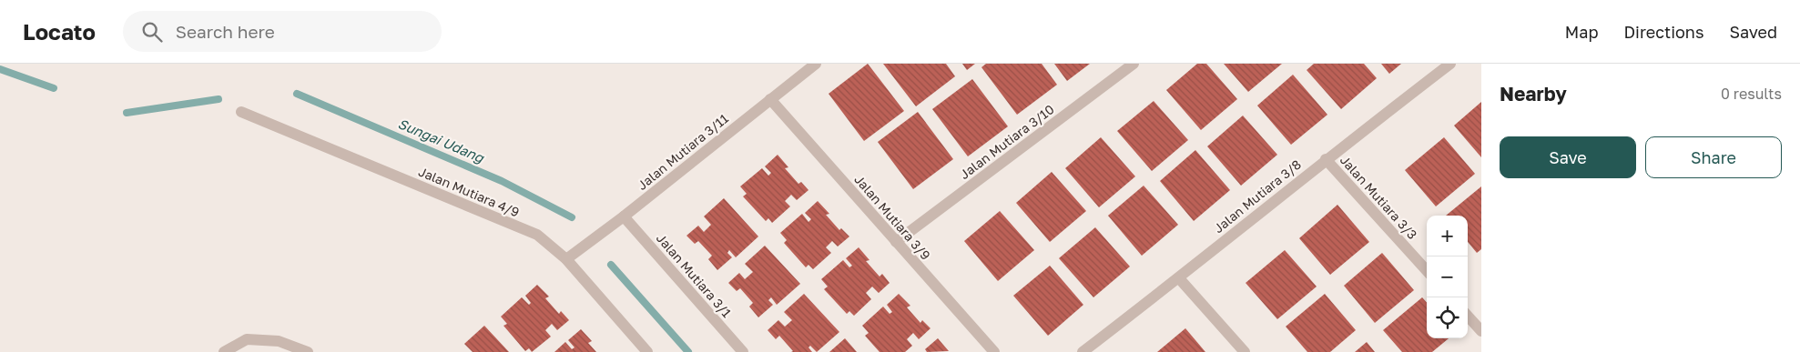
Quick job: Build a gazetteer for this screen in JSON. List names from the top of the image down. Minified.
{"streets":{"street":["Jalan Mutiara 3/10","Jalan Mutiara 3/11","Jalan Mutiara 4/9","Jalan Mutiara 3/8","Jalan Mutiara 3/3","Jalan Mutiara 3/9","Jalan Mutiara 3/1"]},"crossings":[["Jalan Mutiara 3/10","Jalan Mutiara 3/9"],["Jalan Mutiara 3/11","Jalan Mutiara 4/9"],["Jalan Mutiara 3/11","Jalan Mutiara 3/9"],["Jalan Mutiara 3/11","Jalan Mutiara 3/1"],["Jalan Mutiara 3/8","Jalan Mutiara 3/3"]],"water":["Sungai Udang"],"page":{"header":"Locato","search":"Search here","nav":["Map","Directions","Saved"],"heading":["Nearby","0 results"],"buttons":["Save","Share"],"map_buttons":["+","−"]}}
